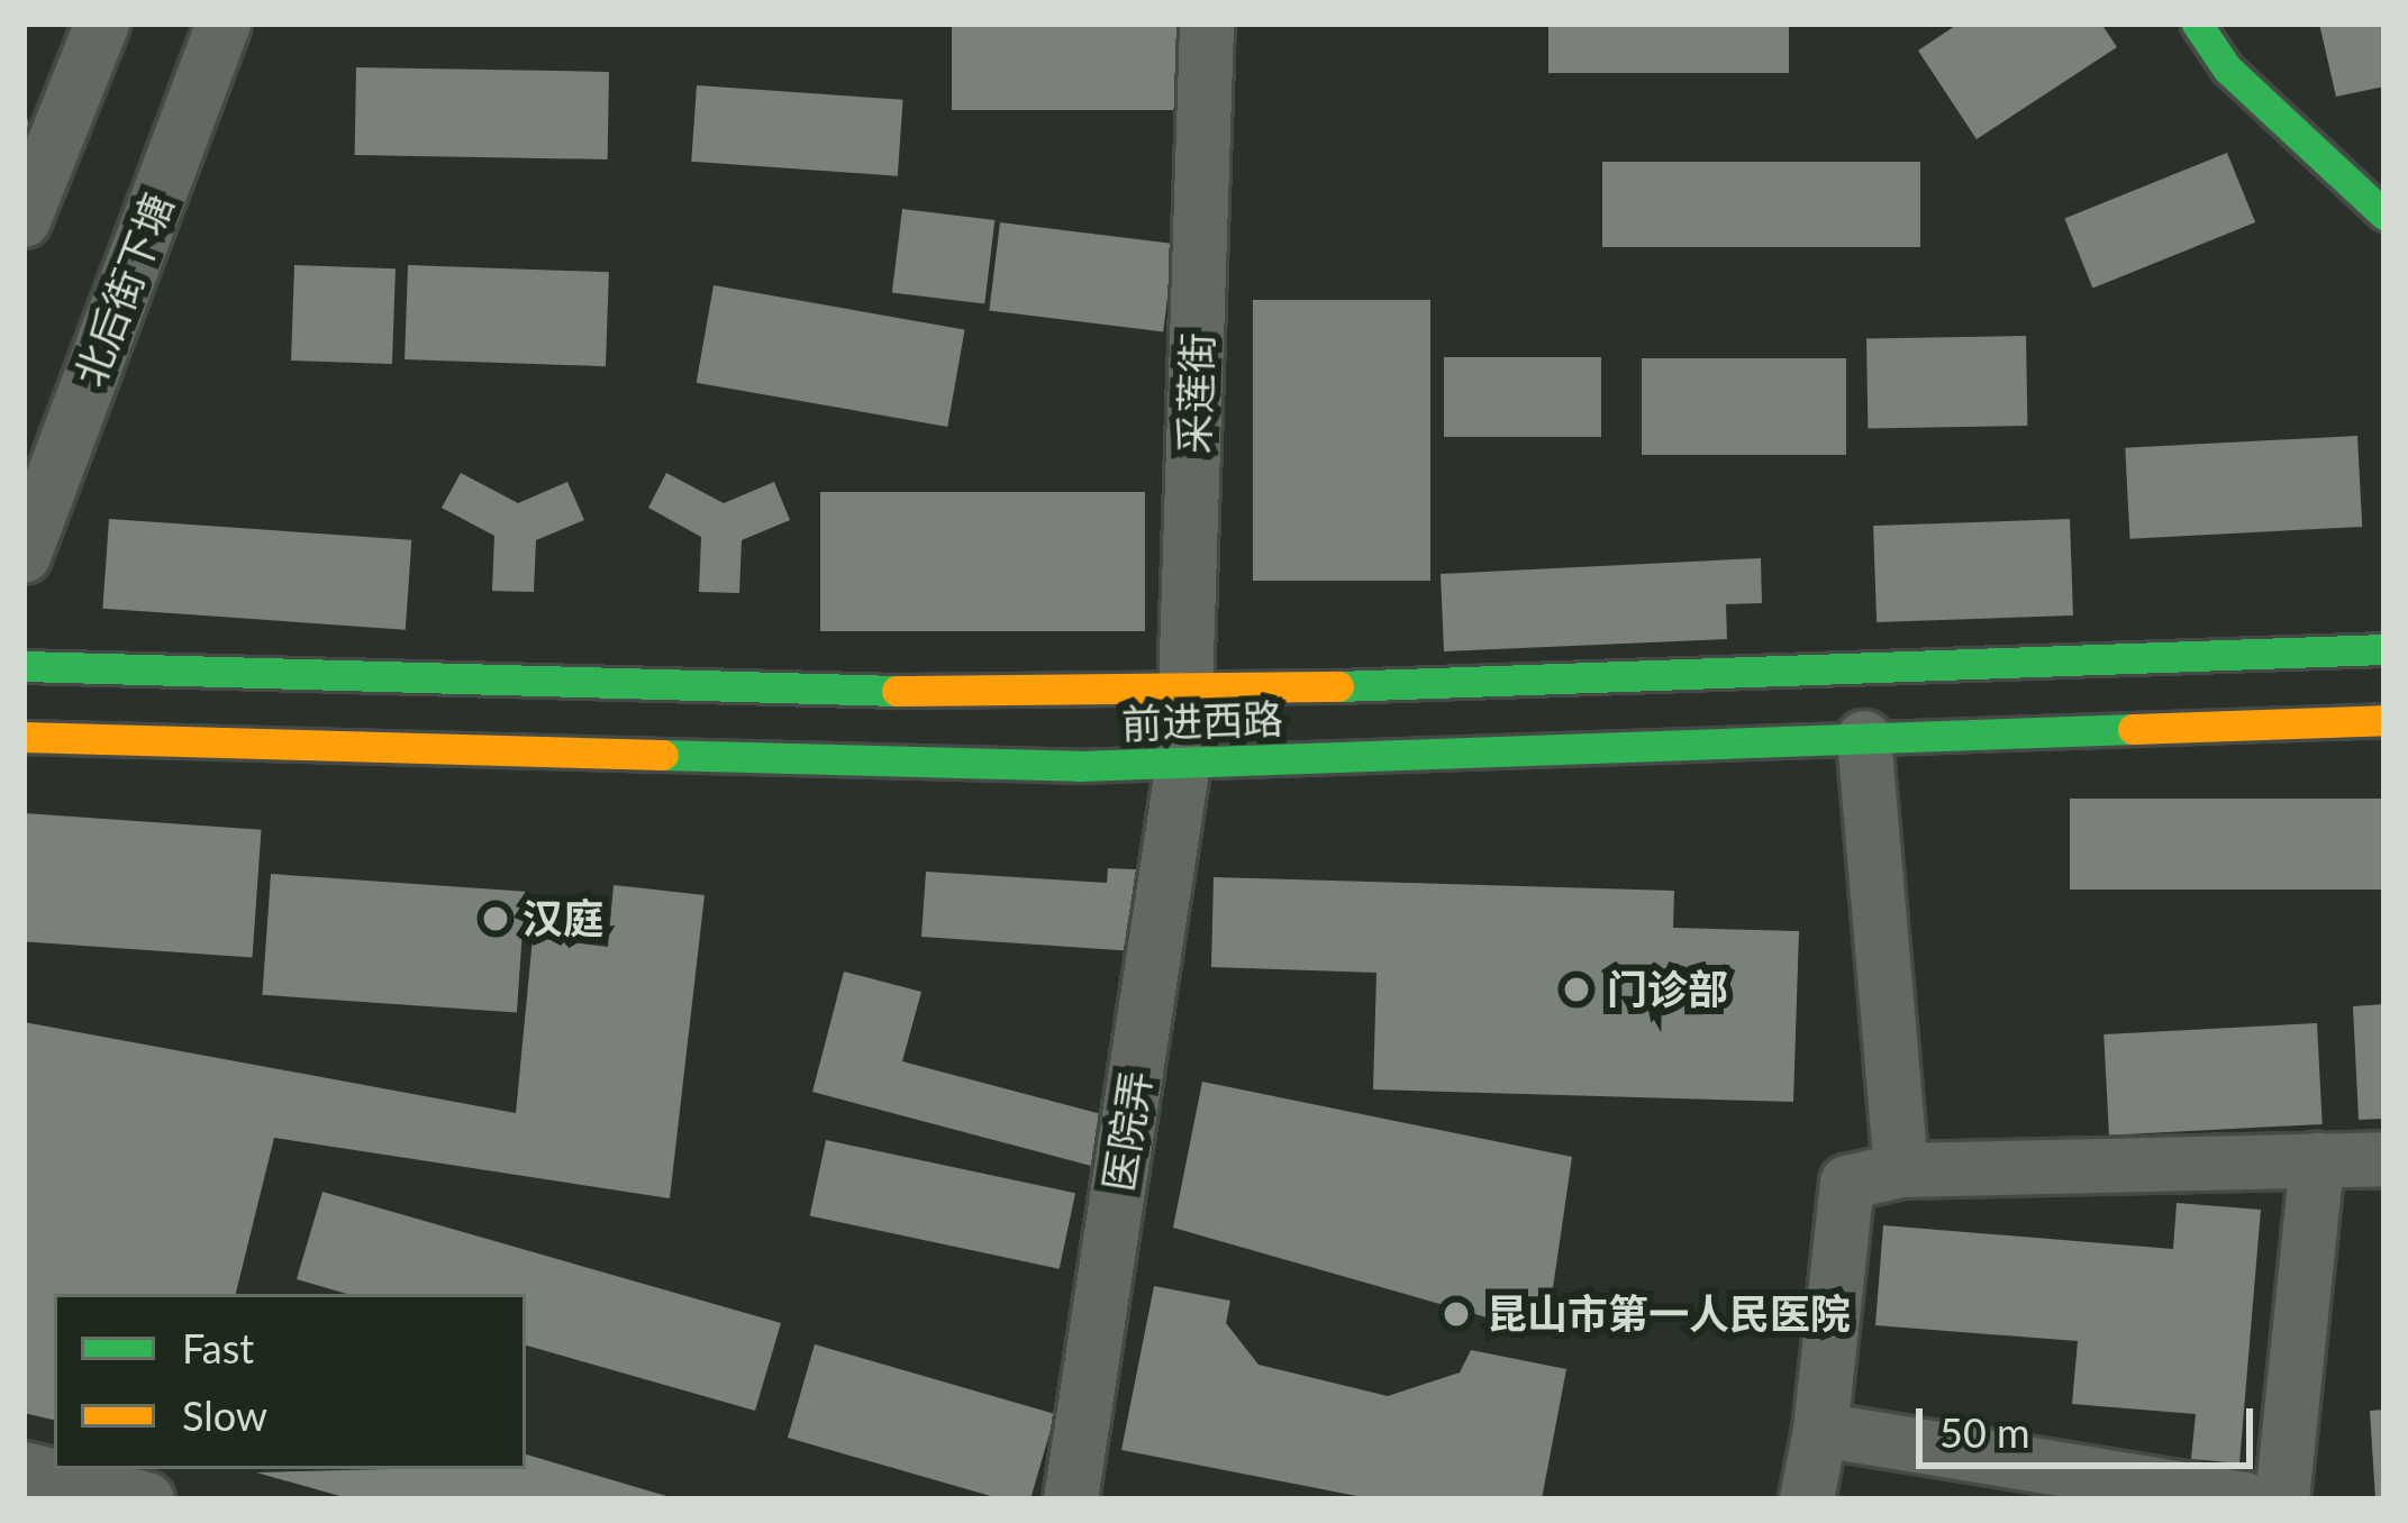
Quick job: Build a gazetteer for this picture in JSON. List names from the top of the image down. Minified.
{"streets":{"main road":["前进西路"],"street":["北后街下塘","采莲街","医院弄"]},"crossings":[["采莲街","前进西路"],["采莲街","医院弄"],["前进西路","医院弄"]],"places":["汉庭","门诊部","昆山市第一人民医院"],"legend":["Fast","Slow"],"scale_bar":"50 m"}
